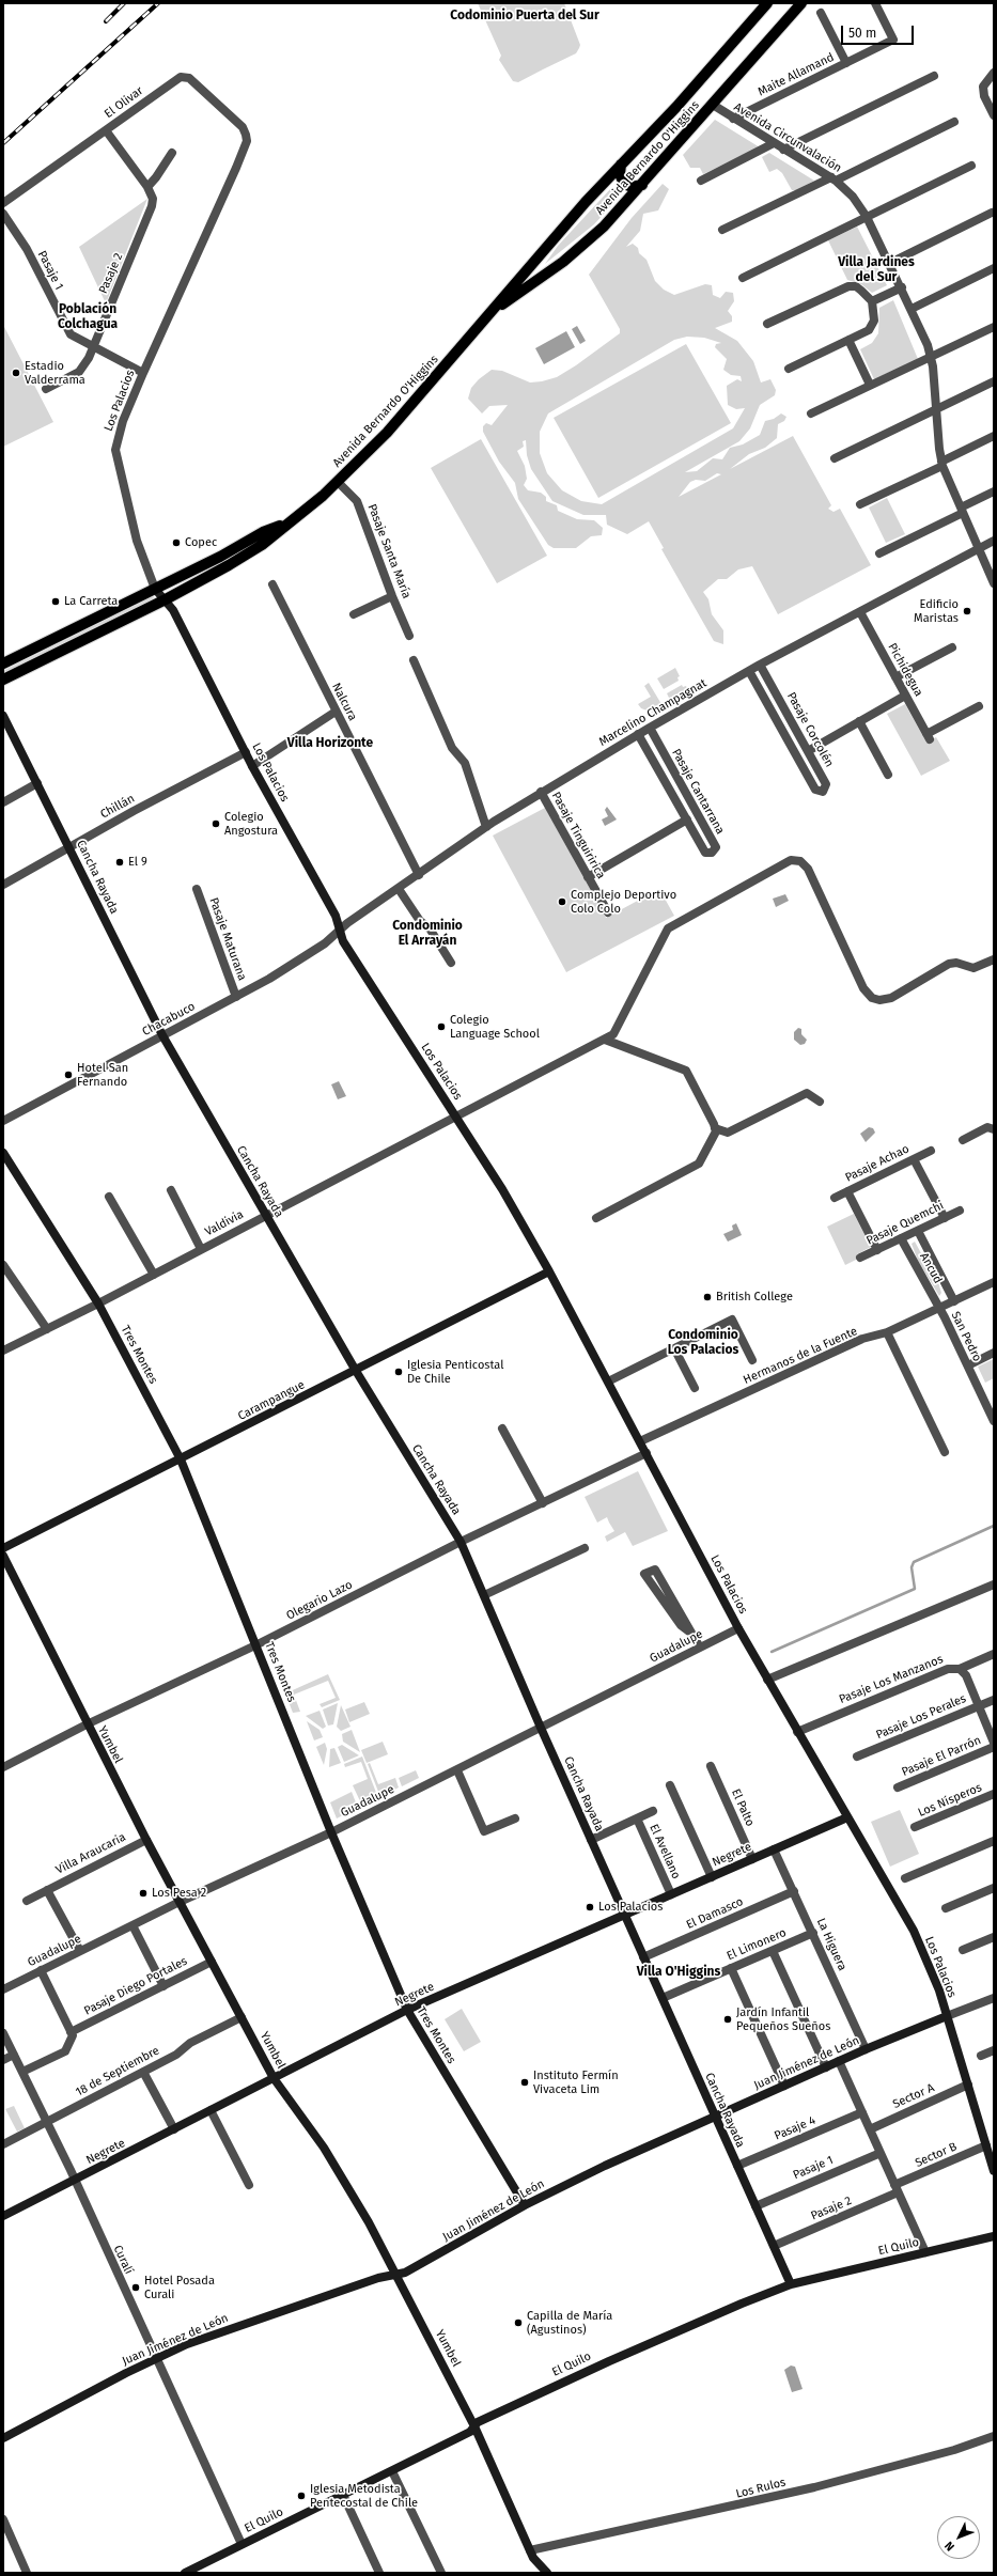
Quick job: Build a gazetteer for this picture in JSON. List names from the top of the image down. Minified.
{"streets":{"main road":["Avenida Bernardo O'Higgins","Los Palacios","Cancha Rayada","Tres Montes","Carampangue","Yumbel","Negrete","Juan Jiménez de León","El Quilo"],"street":["Maite Allamand","El Olivar","Avenida Circunvalación","Pasaje 1","Pasaje 2","Pasaje Santa María","Pichidegua","Nalcura","Marcelino Champagnat","Pasaje Corcolén","Pasaje Cantarrana","Chillán","Pasaje Tinguiririca","Pasaje Maturana","Chacabuco","Pasaje Achao","Valdivia","Pasaje Quemchi","Ancud","San Pedro","Hermanos de la Fuente","Olegario Lazo","Guadalupe","Pasaje Los Manzanos","Pasaje Los Perales","Pasaje El Parrón","Los Nísperos","El Palto","El Avellano","Villa Araucaria","El Damasco","El Limonero","La Higuera","Pasaje Diego Portales","18 de Septiembre","Sector A","Pasaje 4","Sector B","Curalí","Los Rulos"]},"crossings":[["Maite Allamand","Avenida Circunvalación"],["El Olivar","Los Palacios"],["Avenida Circunvalación","Avenida Bernardo O'Higgins"],["Avenida Circunvalación","Marcelino Champagnat"],["Avenida Bernardo O'Higgins","Los Palacios"],["Avenida Bernardo O'Higgins","Pasaje Santa María"],["Pasaje 1","Pasaje 2"],["Pasaje 1","Los Palacios"],["Pasaje 1","Cancha Rayada"],["Pasaje 2","Cancha Rayada"],["Pasaje 2","Sector B"],["Los Palacios","Marcelino Champagnat"],["Los Palacios","Chillán"],["Los Palacios","Chacabuco"],["Los Palacios","Valdivia"],["Los Palacios","Hermanos de la Fuente"],["Los Palacios","Carampangue"],["Los Palacios","Olegario Lazo"],["Los Palacios","Guadalupe"],["Los Palacios","Pasaje Los Manzanos"],["Los Palacios","Negrete"],["Los Palacios","Juan Jiménez de León"],["Los Palacios","Sector A"],["Los Palacios","Sector B"],["Pichidegua","Marcelino Champagnat"],["Nalcura","Marcelino Champagnat"],["Marcelino Champagnat","Pasaje Corcolén"],["Marcelino Champagnat","Pasaje Cantarrana"],["Marcelino Champagnat","Pasaje Tinguiririca"],["Marcelino Champagnat","Chacabuco"],["Chillán","Cancha Rayada"],["Cancha Rayada","Chacabuco"],["Cancha Rayada","Valdivia"],["Cancha Rayada","Carampangue"],["Cancha Rayada","Olegario Lazo"],["Cancha Rayada","Guadalupe"],["Cancha Rayada","Negrete"],["Cancha Rayada","El Damasco"],["Cancha Rayada","El Limonero"],["Cancha Rayada","Juan Jiménez de León"],["Cancha Rayada","Pasaje 4"],["Cancha Rayada","El Quilo"],["Pasaje Maturana","Chacabuco"],["Valdivia","Tres Montes"],["Pasaje Quemchi","Ancud"],["Ancud","San Pedro"],["Ancud","Hermanos de la Fuente"],["San Pedro","Hermanos de la Fuente"],["Tres Montes","Carampangue"],["Tres Montes","Olegario Lazo"],["Tres Montes","Guadalupe"],["Tres Montes","Negrete"],["Tres Montes","Juan Jiménez de León"],["Olegario Lazo","Yumbel"],["Guadalupe","Yumbel"],["Yumbel","Villa Araucaria"],["Yumbel","Negrete"],["Yumbel","Pasaje Diego Portales"],["Yumbel","Juan Jiménez de León"],["Yumbel","18 de Septiembre"],["Yumbel","El Quilo"],["Yumbel","Los Rulos"],["El Palto","Negrete"],["El Avellano","Negrete"],["Negrete","La Higuera"],["Negrete","Curalí"],["El Damasco","La Higuera"],["El Limonero","La Higuera"],["La Higuera","Juan Jiménez de León"],["Juan Jiménez de León","Curalí"],["18 de Septiembre","Curalí"],["El Quilo","Curalí"]],"districts":["Codominio Puerta del Sur","Villa Jardines del Sur","Población Colchagua","Villa Horizonte","Condominio El Arrayán","Condominio Los Palacios","Villa O'Higgins"],"places":["Estadio Valderrama","Copec","La Carreta","Edificio Maristas","Colegio Angostura","El 9","Complejo Deportivo Colo Colo","Colegio Language School","Hotel San Fernando","British College","Iglesia Penticostal De Chile","Los Pesa 2","Los Palacios","Jardín Infantil Pequeños Sueños","Instituto Fermín Vivaceta Lim","Hotel Posada Curali","Capilla de María (Agustinos)","Iglesia Metodista Pentecostal de Chile"],"scale_bar":"50 m","north":"bottom left"}
